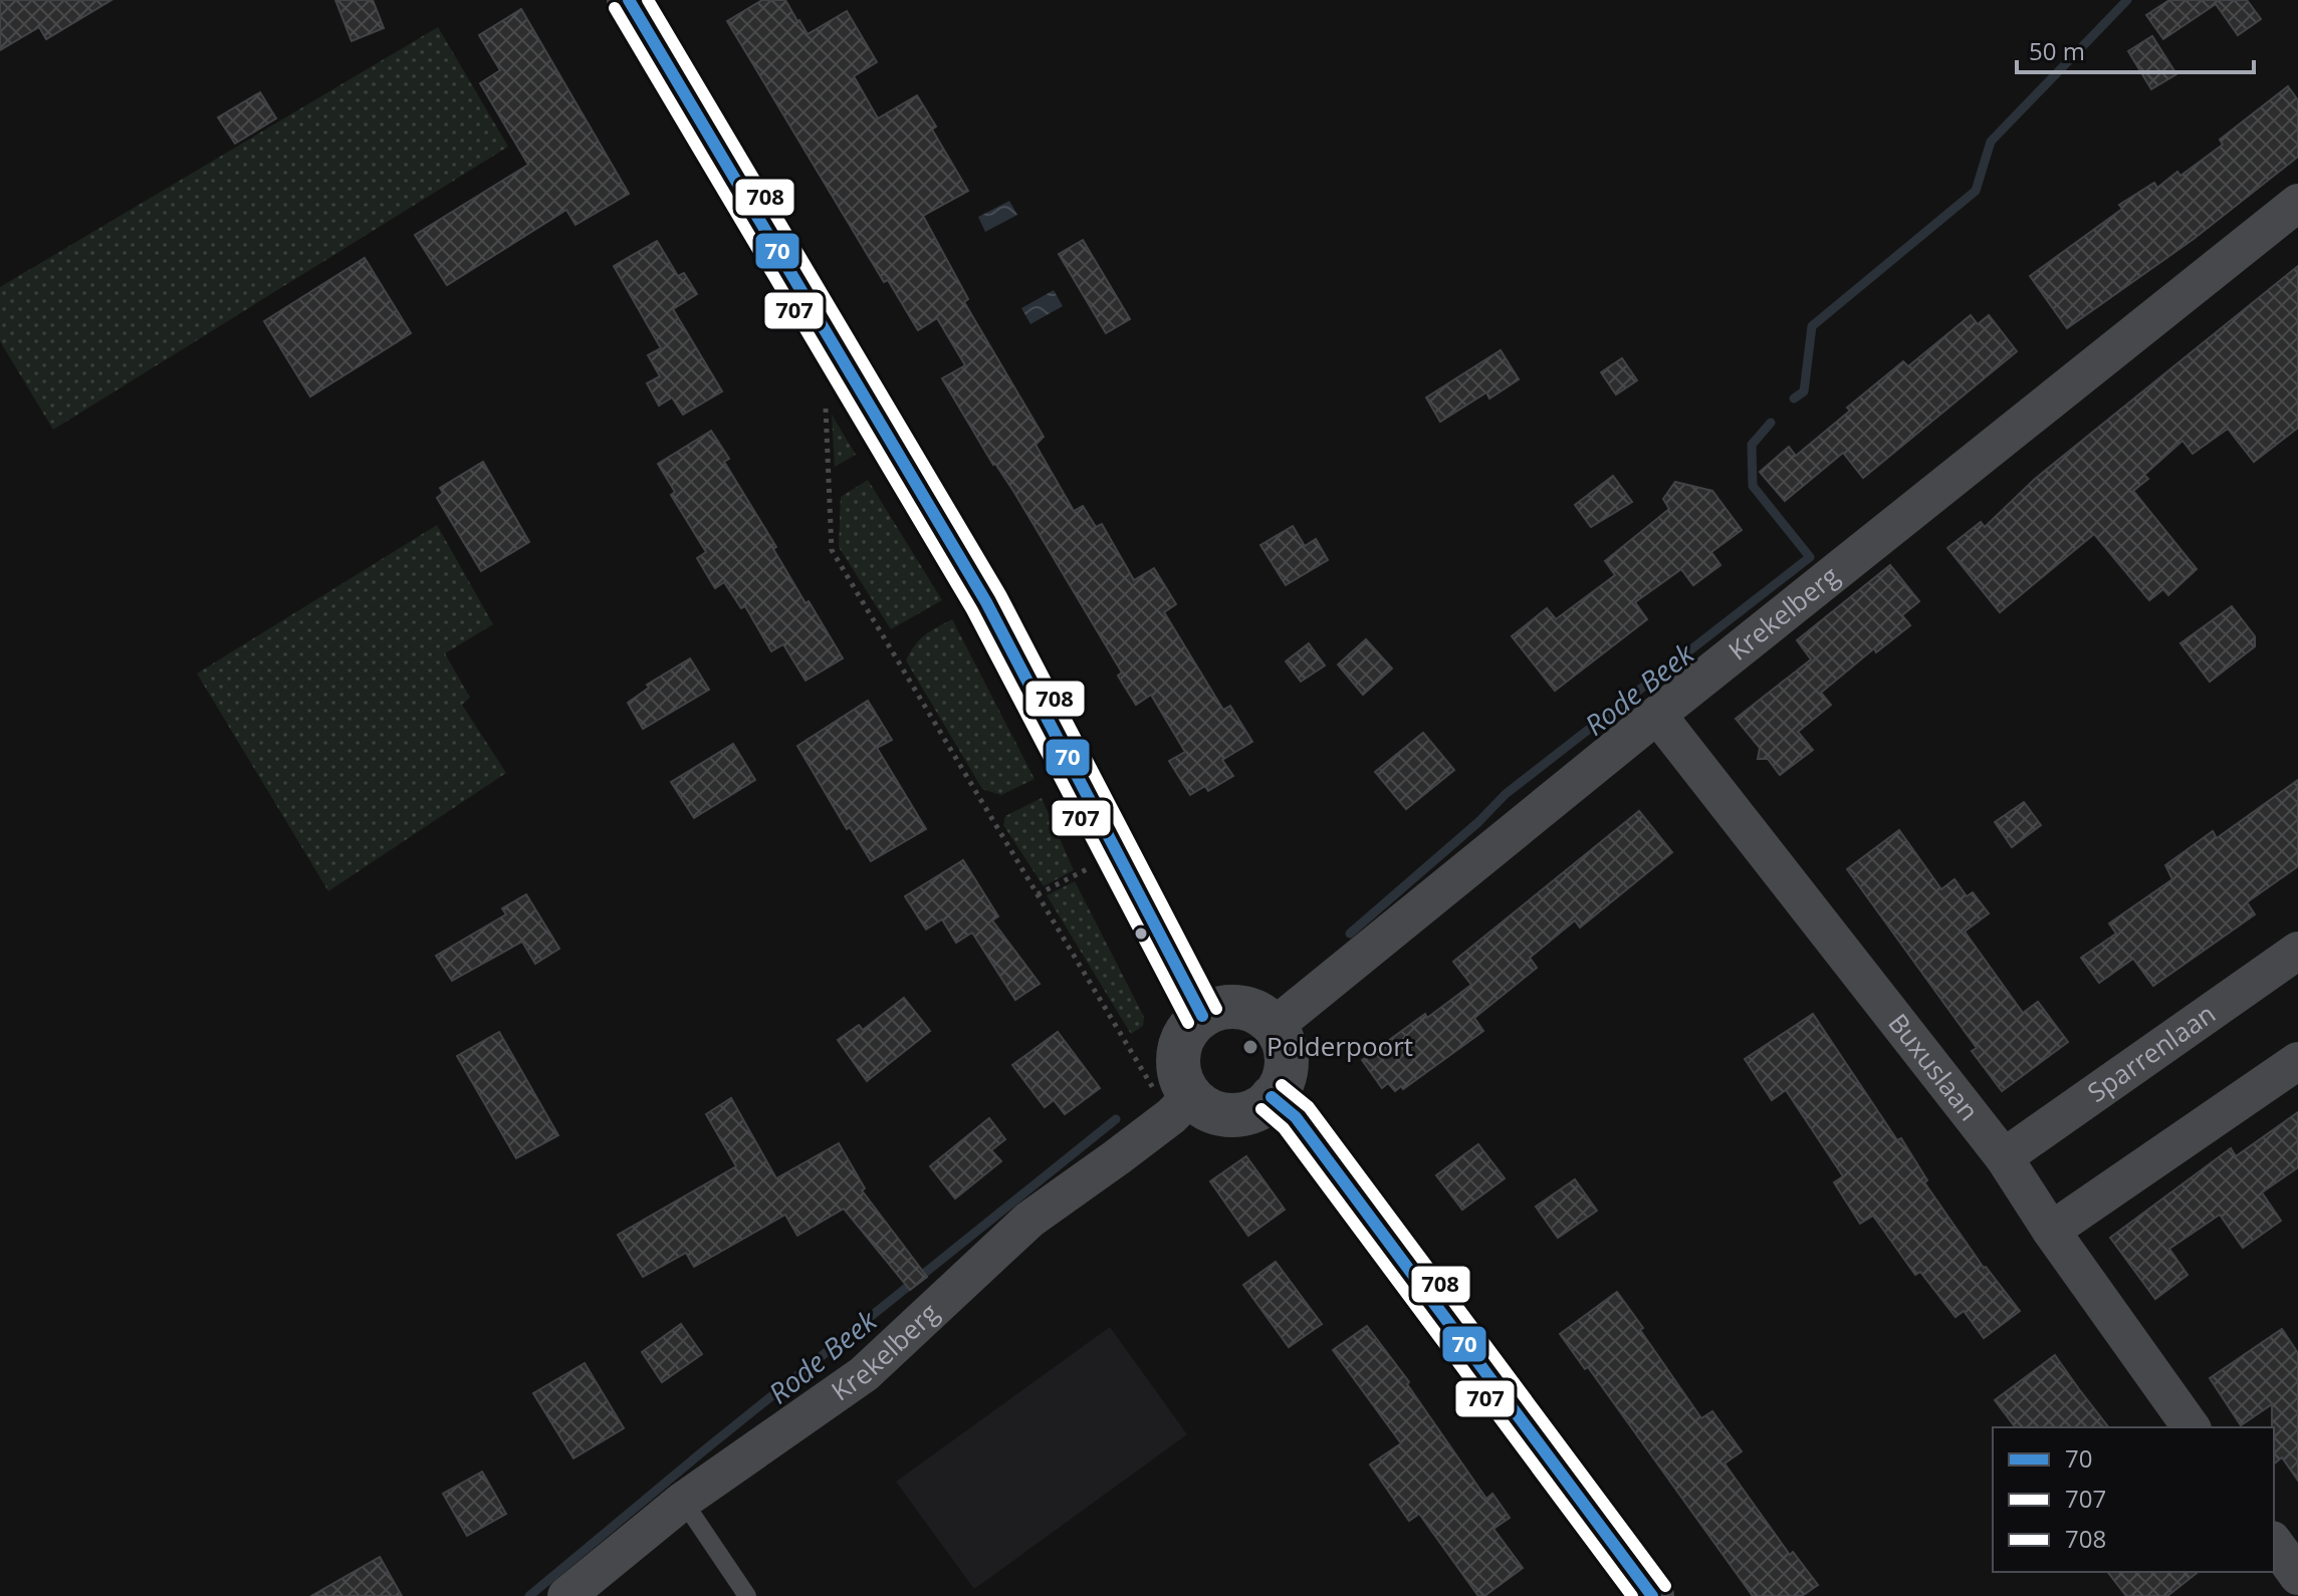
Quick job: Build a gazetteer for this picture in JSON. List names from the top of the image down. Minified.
{"streets":{"street":["Krekelberg","Sparrenlaan","Buxuslaan"]},"crossings":[["Krekelberg","Buxuslaan"],["Sparrenlaan","Buxuslaan"]],"water":["Rode Beek"],"places":["Polderpoort"],"lines":["transit line 70","transit line 708","transit line 707"],"legend":["70","707","708"],"scale_bar":"50 m"}
